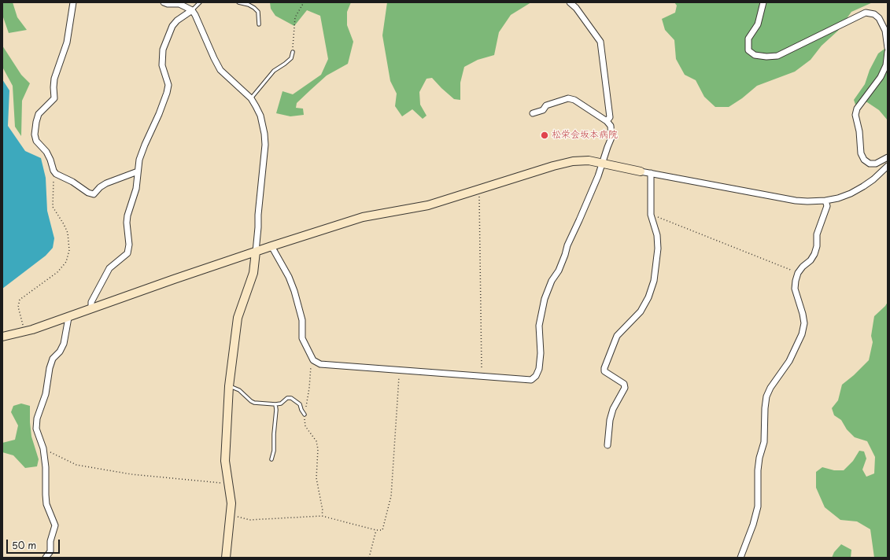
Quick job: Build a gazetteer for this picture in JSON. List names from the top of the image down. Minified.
{"places":["松栄会坂本病院"],"scale_bar":"50 m"}
